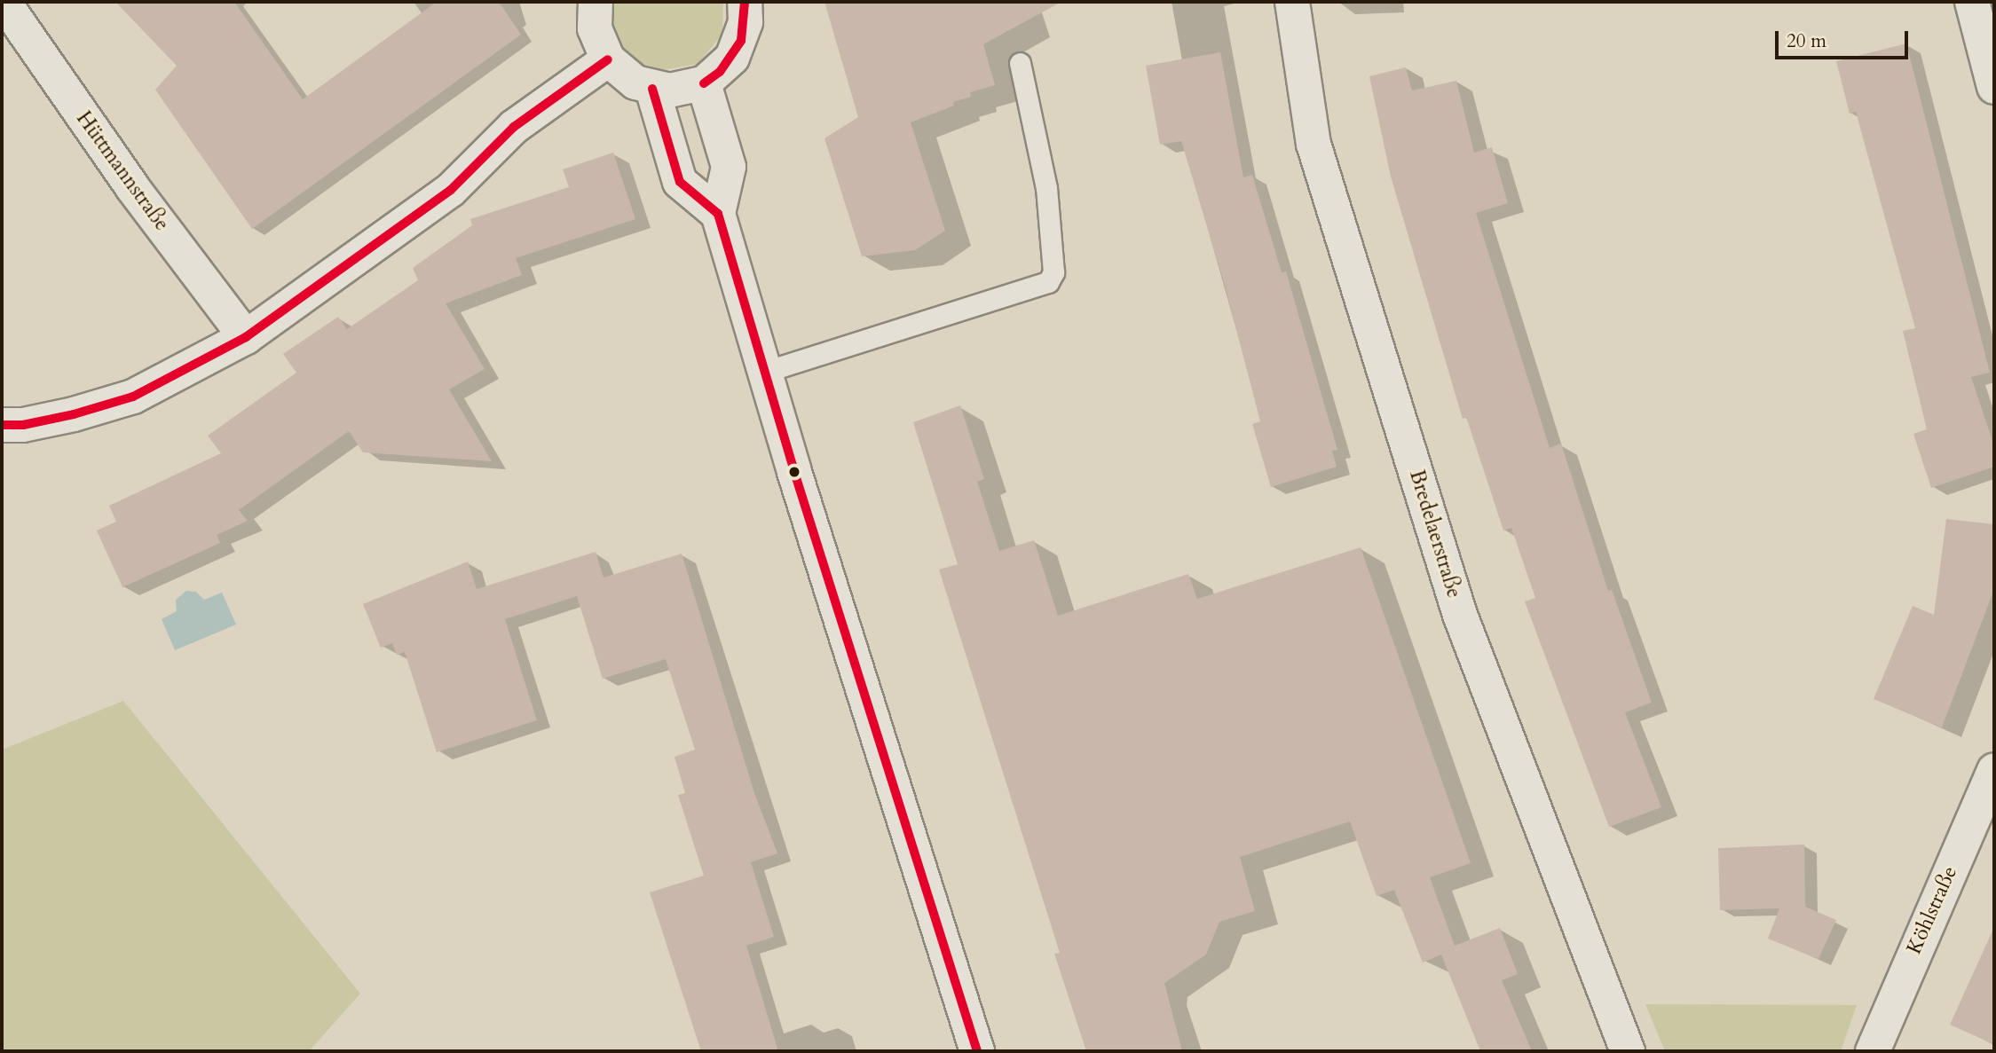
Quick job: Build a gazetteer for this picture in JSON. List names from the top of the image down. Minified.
{"streets":{"street":["Hüttmannstraße","Bredelaerstraße","Köhlstraße"]},"scale_bar":"20 m"}
